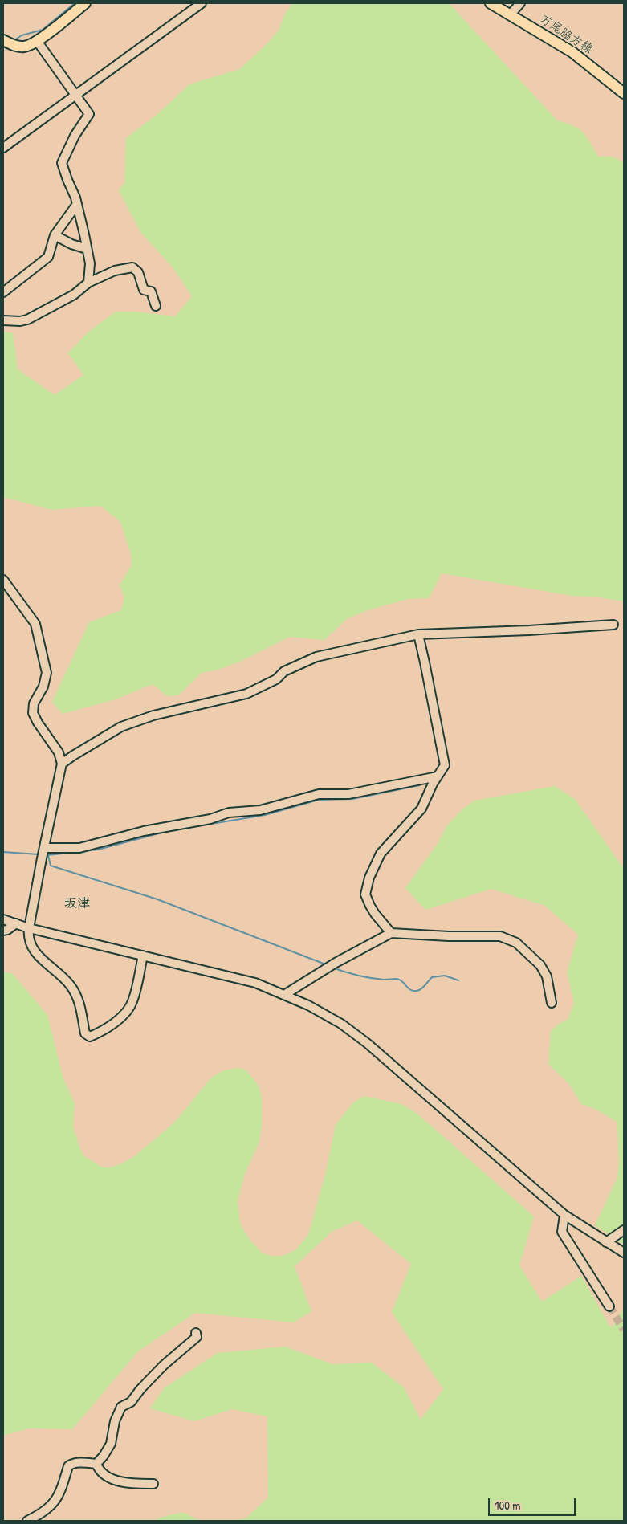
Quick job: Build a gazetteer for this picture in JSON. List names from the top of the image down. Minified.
{"streets":{"main road":["万尾脇方線"]},"districts":["坂津"],"scale_bar":"100 m"}
